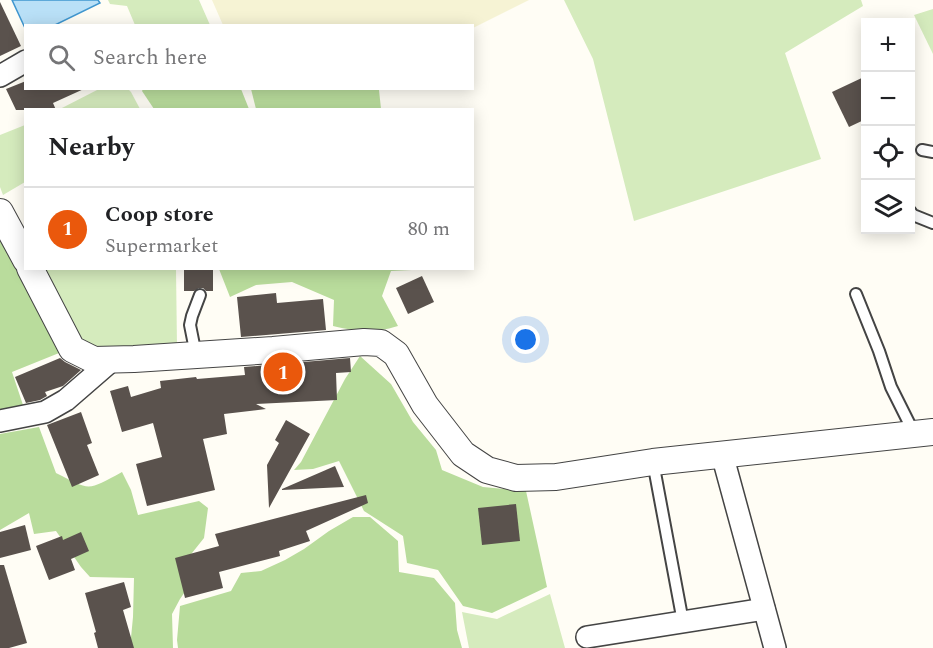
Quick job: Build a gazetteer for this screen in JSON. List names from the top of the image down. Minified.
{"page":{"map_buttons":["+","−"],"search":"Search here","heading":"Nearby","list":[{"mark":"1","name":"Coop store","note":"Supermarket","value":"80 m"}],"pins":"1"}}
